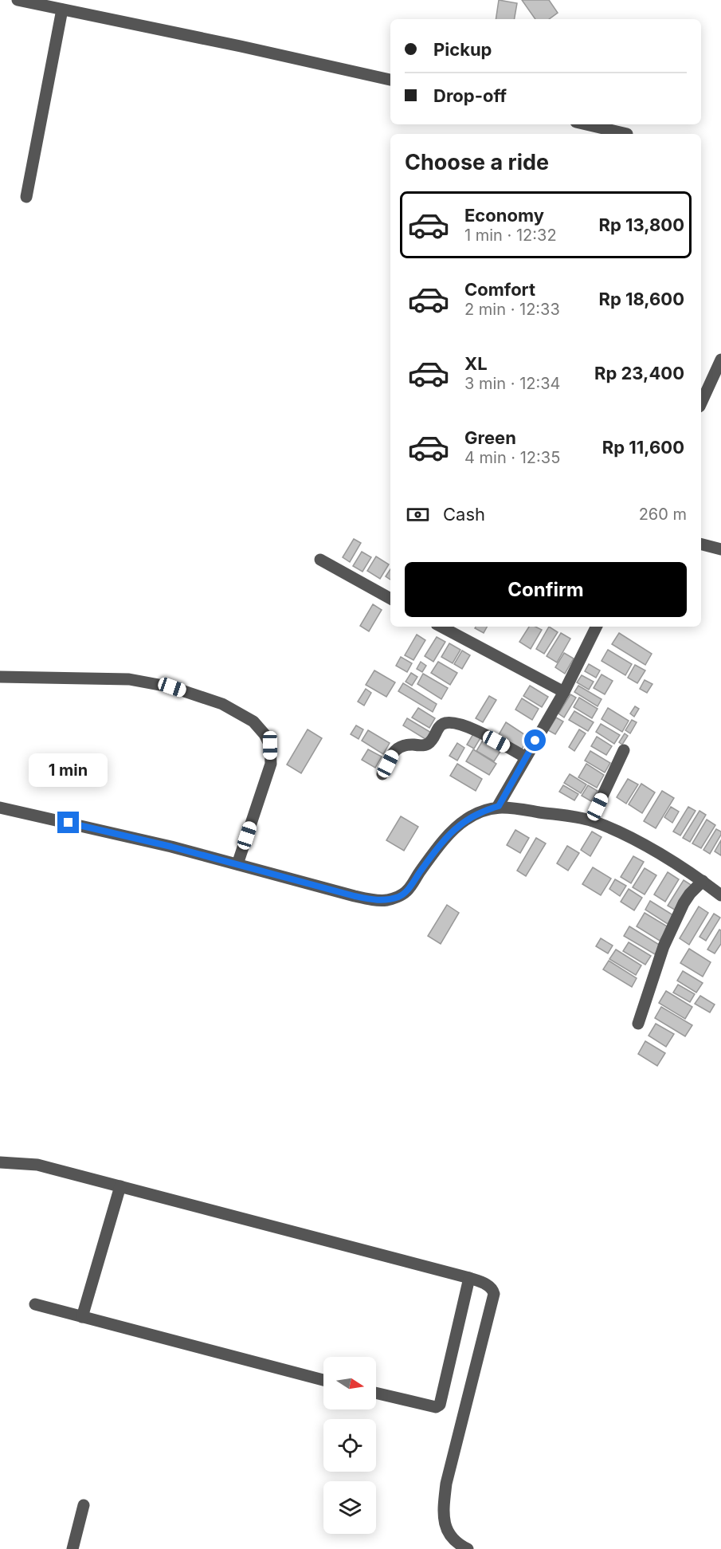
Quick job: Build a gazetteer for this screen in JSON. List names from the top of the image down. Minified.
{"north":"right","page":{"banner":["Pickup","Drop-off"],"heading":"Choose a ride","list":[{"name":"Economy","note":"1 min · 12:32","value":"Rp 13,800"},{"name":"Comfort","note":"2 min · 12:33","value":"Rp 18,600"},{"name":"XL","note":"3 min · 12:34","value":"Rp 23,400"},{"name":"Green","note":"4 min · 12:35","value":"Rp 11,600"}],"pay":["Cash","260 m"],"buttons":"Confirm","bubble":"1 min"}}
